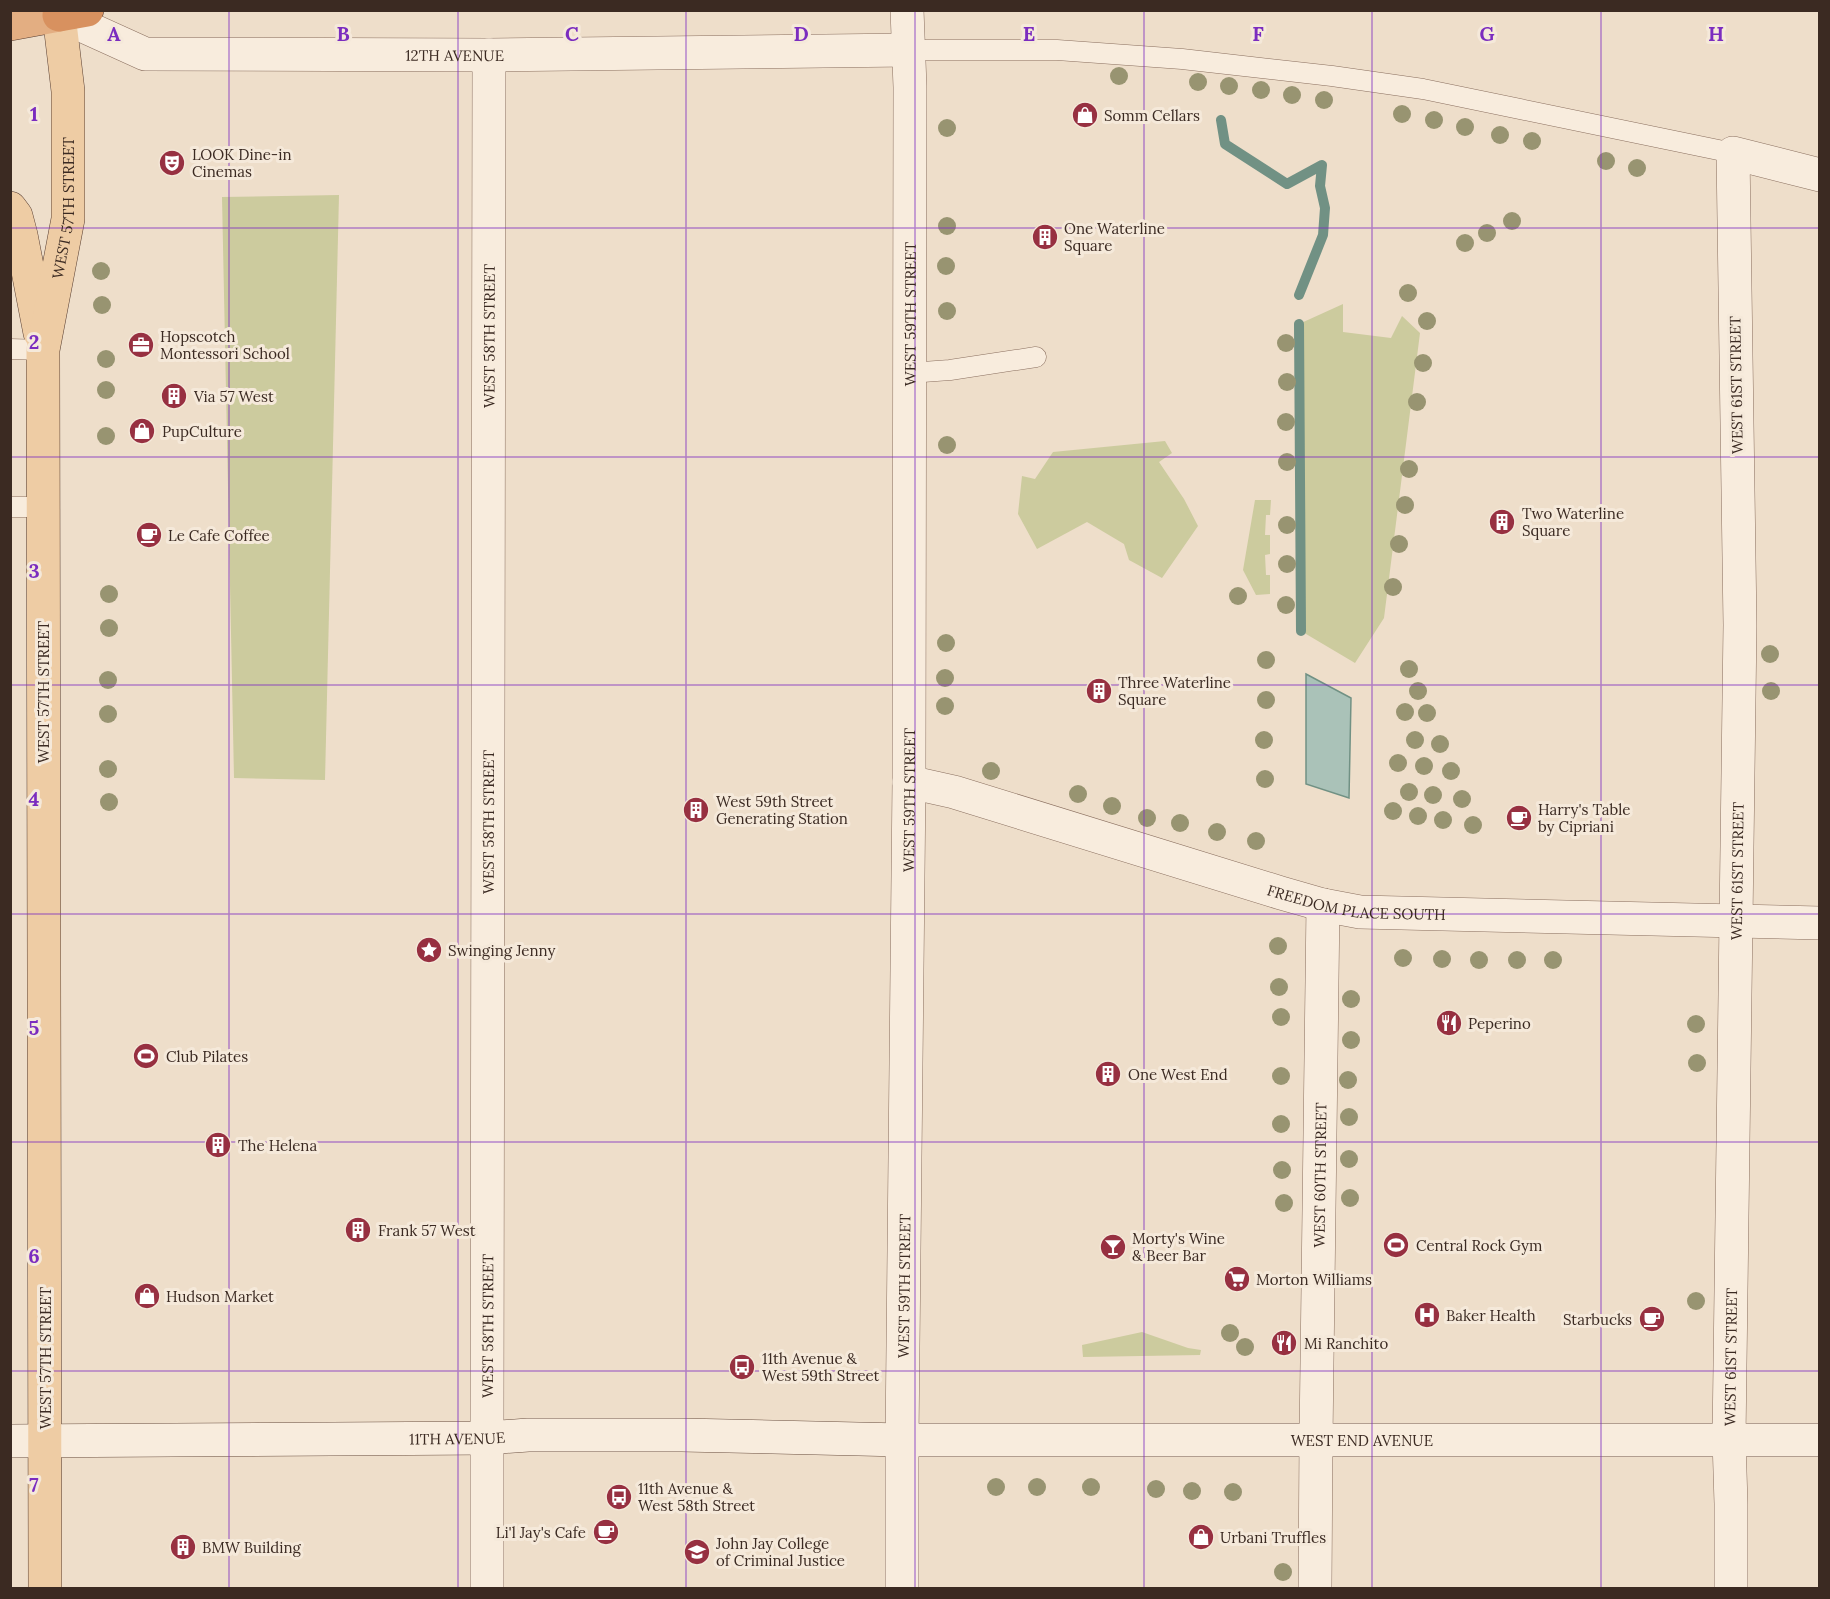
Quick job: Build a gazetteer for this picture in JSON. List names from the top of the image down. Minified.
{"streets":{"main road":["WEST 57TH STREET"],"street":["12TH AVENUE","WEST 59TH STREET","WEST 58TH STREET","WEST 61ST STREET","FREEDOM PLACE SOUTH","WEST 60TH STREET","11TH AVENUE","WEST END AVENUE"]},"crossings":[["12TH AVENUE","WEST 57TH STREET"],["12TH AVENUE","WEST 59TH STREET"],["12TH AVENUE","WEST 58TH STREET"],["WEST 57TH STREET","11TH AVENUE"],["WEST 59TH STREET","FREEDOM PLACE SOUTH"],["WEST 59TH STREET","11TH AVENUE"],["WEST 59TH STREET","WEST END AVENUE"],["WEST 58TH STREET","11TH AVENUE"],["WEST 61ST STREET","FREEDOM PLACE SOUTH"],["WEST 61ST STREET","WEST END AVENUE"],["FREEDOM PLACE SOUTH","WEST 60TH STREET"],["WEST 60TH STREET","WEST END AVENUE"],["11TH AVENUE","WEST END AVENUE"]],"places":{"shop":["Somm Cellars","PupCulture","Hudson Market","Urbani Truffles"],"theatre":["LOOK Dine-in Cinemas"],"building":["One Waterline Square","Via 57 West","Two Waterline Square","Three Waterline Square","West 59th Street Generating Station","One West End","The Helena","Frank 57 West","BMW Building"],"office":["Hopscotch Montessori School"],"cafe":["Le Cafe Coffee","Harry's Table by Cipriani","Starbucks","Li'l Jay's Cafe"],"place":["Swinging Jenny"],"restaurant":["Peperino","Mi Ranchito"],"sports":["Club Pilates","Central Rock Gym"],"bar":["Morty's Wine & Beer Bar"],"supermarket":["Morton Williams"],"hospital":["Baker Health"],"bus stop":["11th Avenue & West 59th Street","11th Avenue & West 58th Street"],"school or university":["John Jay College of Criminal Justice"]},"grid":{"columns":["A","B","C","D","E","F","G","H"],"rows":["1","2","3","4","5","6","7"]}}
